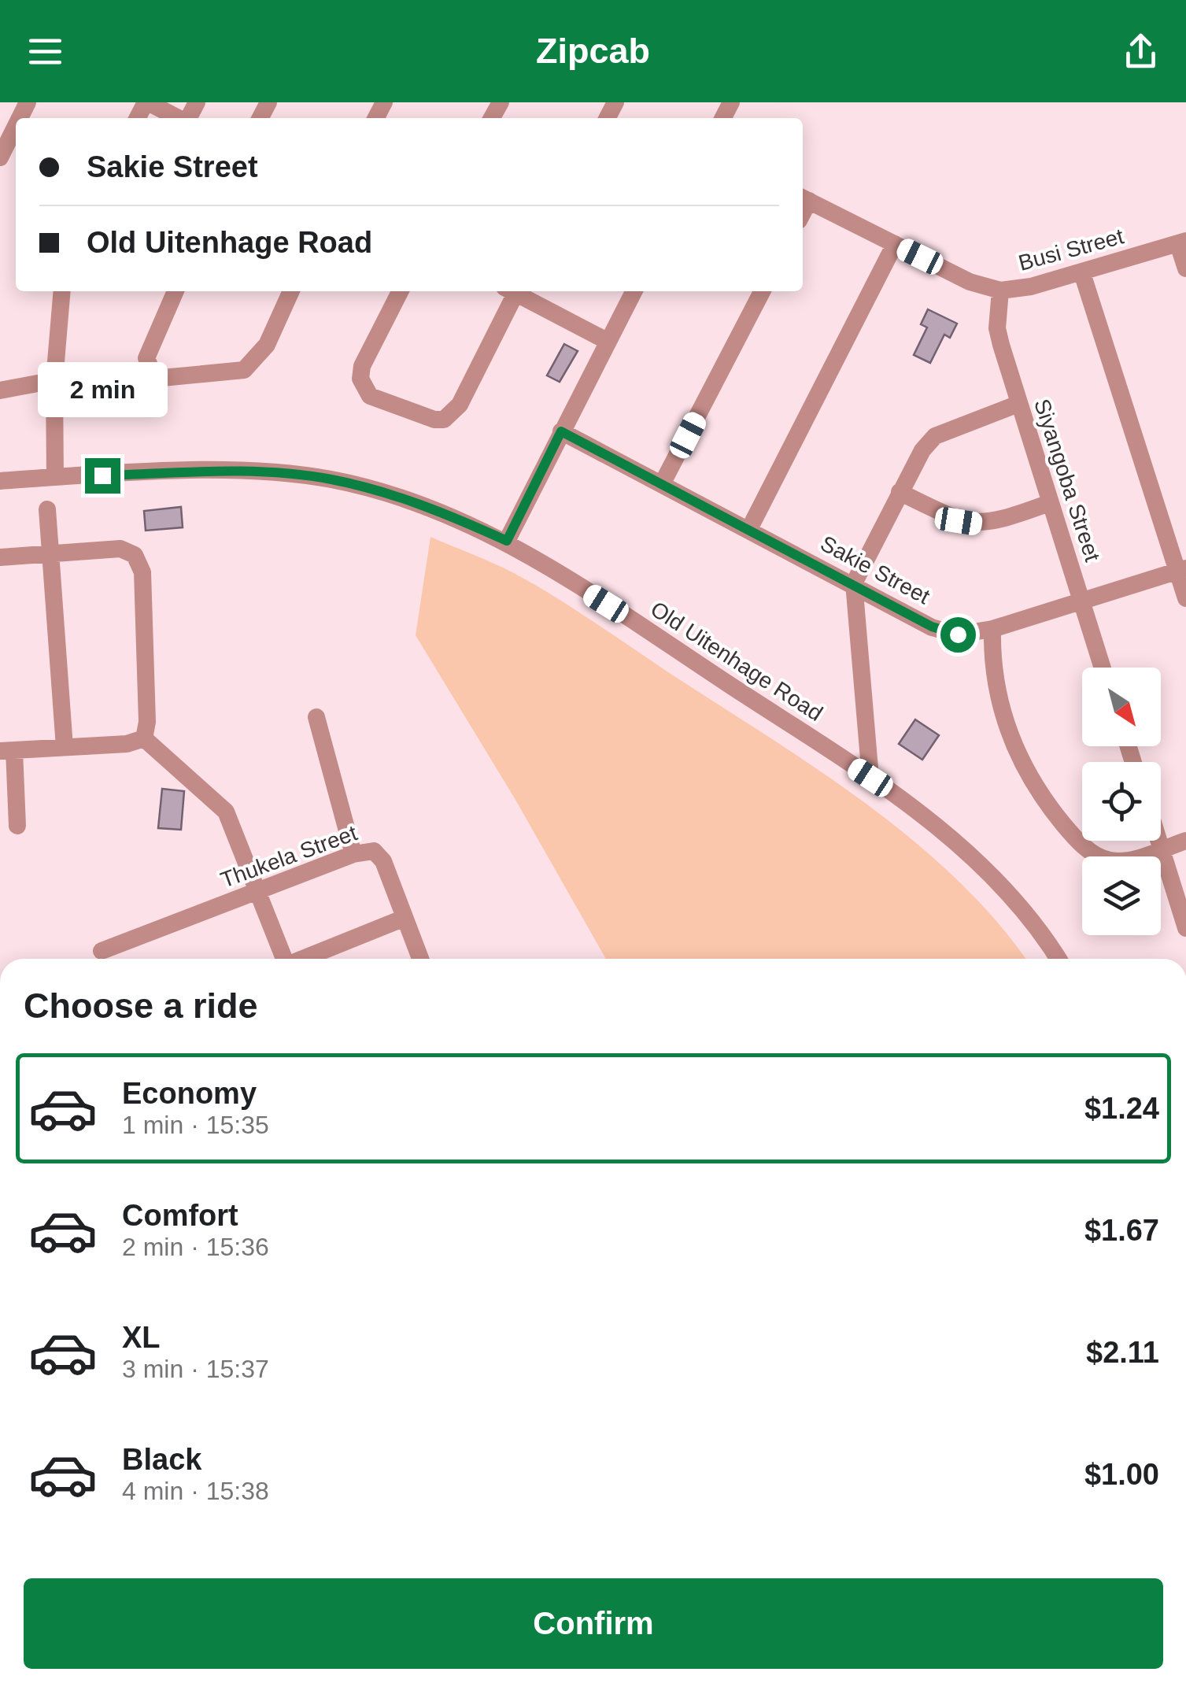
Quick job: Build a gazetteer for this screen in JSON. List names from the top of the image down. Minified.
{"streets":{"street":["Busi Street","Siyangoba Street","Sakie Street","Old Uitenhage Road","Thukela Street"]},"crossings":[["Busi Street","Siyangoba Street"],["Siyangoba Street","Sakie Street"]],"north":"bottom right","page":{"header":"Zipcab","banner":["Sakie Street","Old Uitenhage Road"],"bubble":"2 min","heading":"Choose a ride","list":[{"name":"Economy","note":"1 min · 15:35","value":"$1.24"},{"name":"Comfort","note":"2 min · 15:36","value":"$1.67"},{"name":"XL","note":"3 min · 15:37","value":"$2.11"},{"name":"Black","note":"4 min · 15:38","value":"$1.00"}],"buttons":"Confirm"}}
